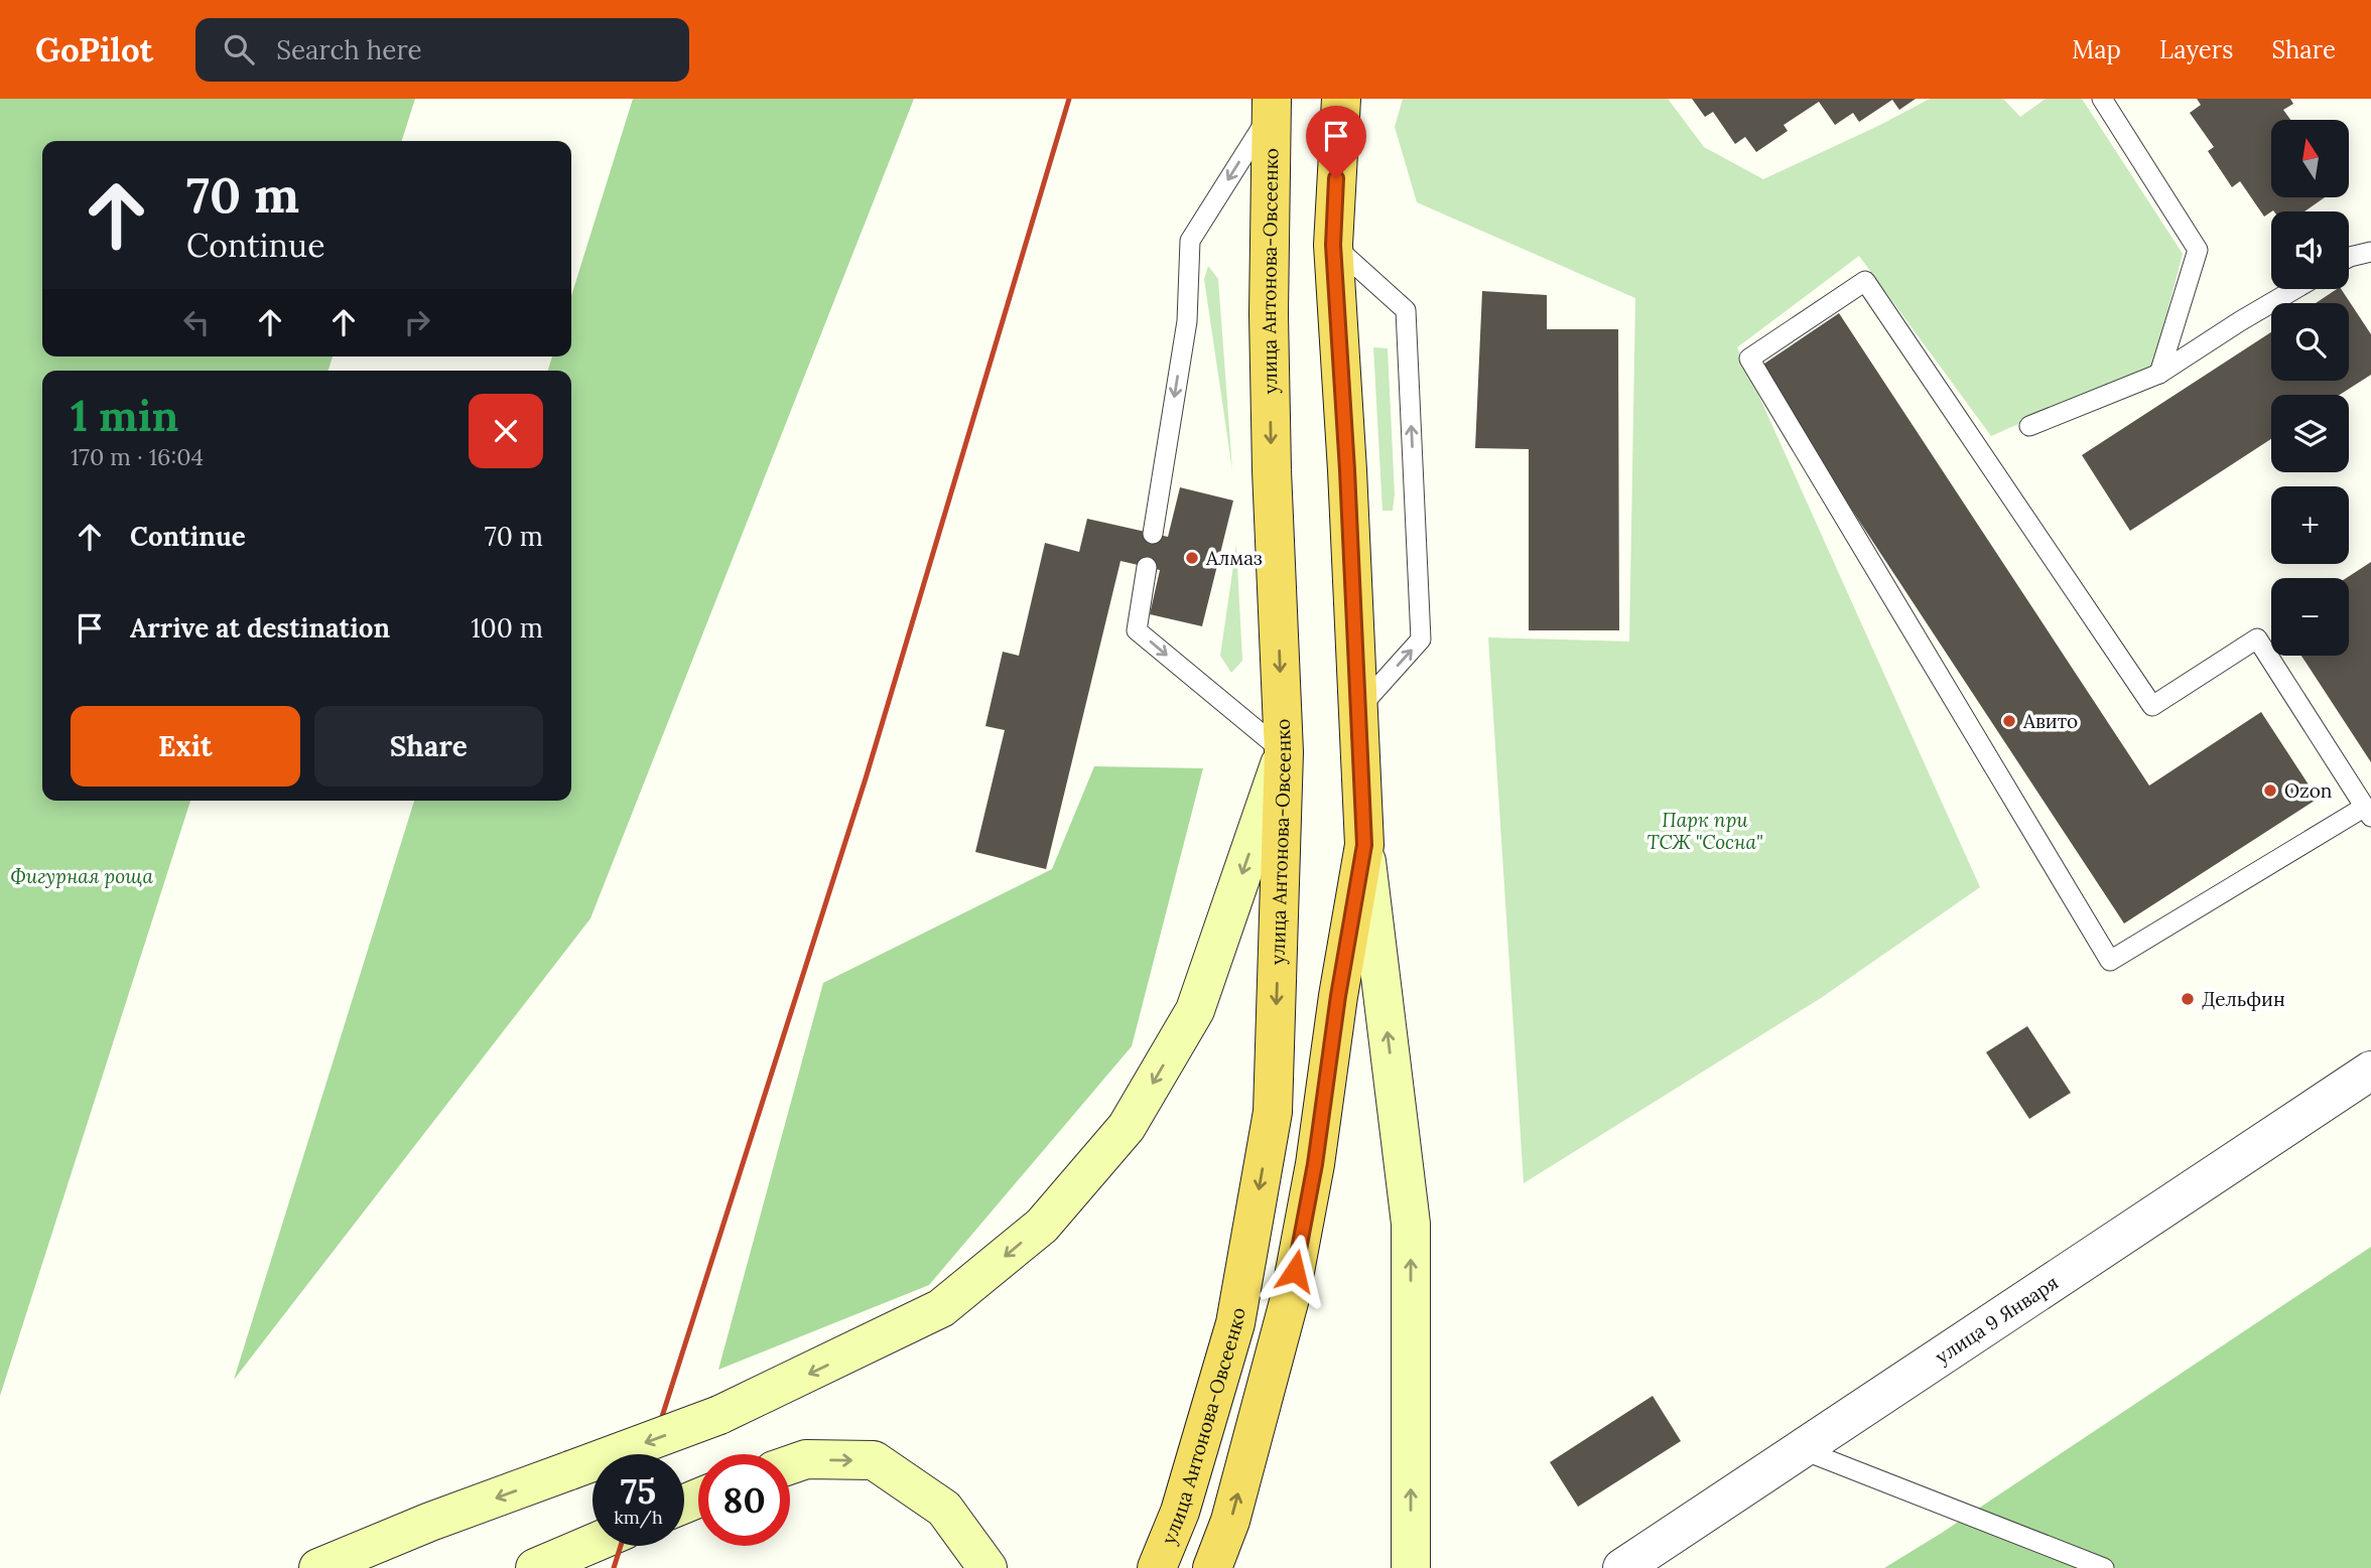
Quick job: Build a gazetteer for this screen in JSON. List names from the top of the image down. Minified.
{"streets":{"highway":["улица Антонова-Овсеенко"],"street":["улица 9 Января"]},"parks":["Парк при ТСЖ \"Сосна\"","Фигурная роща"],"places":["Алмаз","Авито","Ozon","Дельфин"],"north":"top","page":{"header":"GoPilot","search":"Search here","nav":["Map","Layers","Share"],"map_buttons":["+","−"],"turn":["70 m","Continue"],"heading":["1 min","170 m · 16:04"],"list":[{"name":"Continue","value":"70 m"},{"name":"Arrive at destination","value":"100 m"}],"buttons":["Exit","Share"],"speed":"75 km/h","limit":"80"}}
